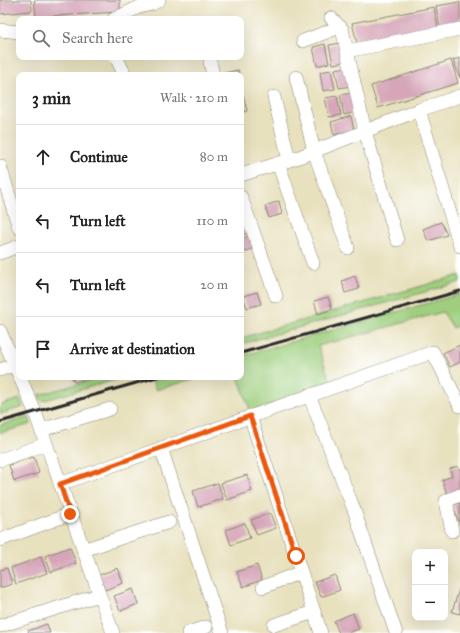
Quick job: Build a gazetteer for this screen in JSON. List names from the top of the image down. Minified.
{"page":{"search":"Search here","heading":["3 min","Walk · 210 m"],"list":[["Continue","80 m"],["Turn left","110 m"],["Turn left","20 m"],"Arrive at destination"],"map_buttons":["+","−"]}}
